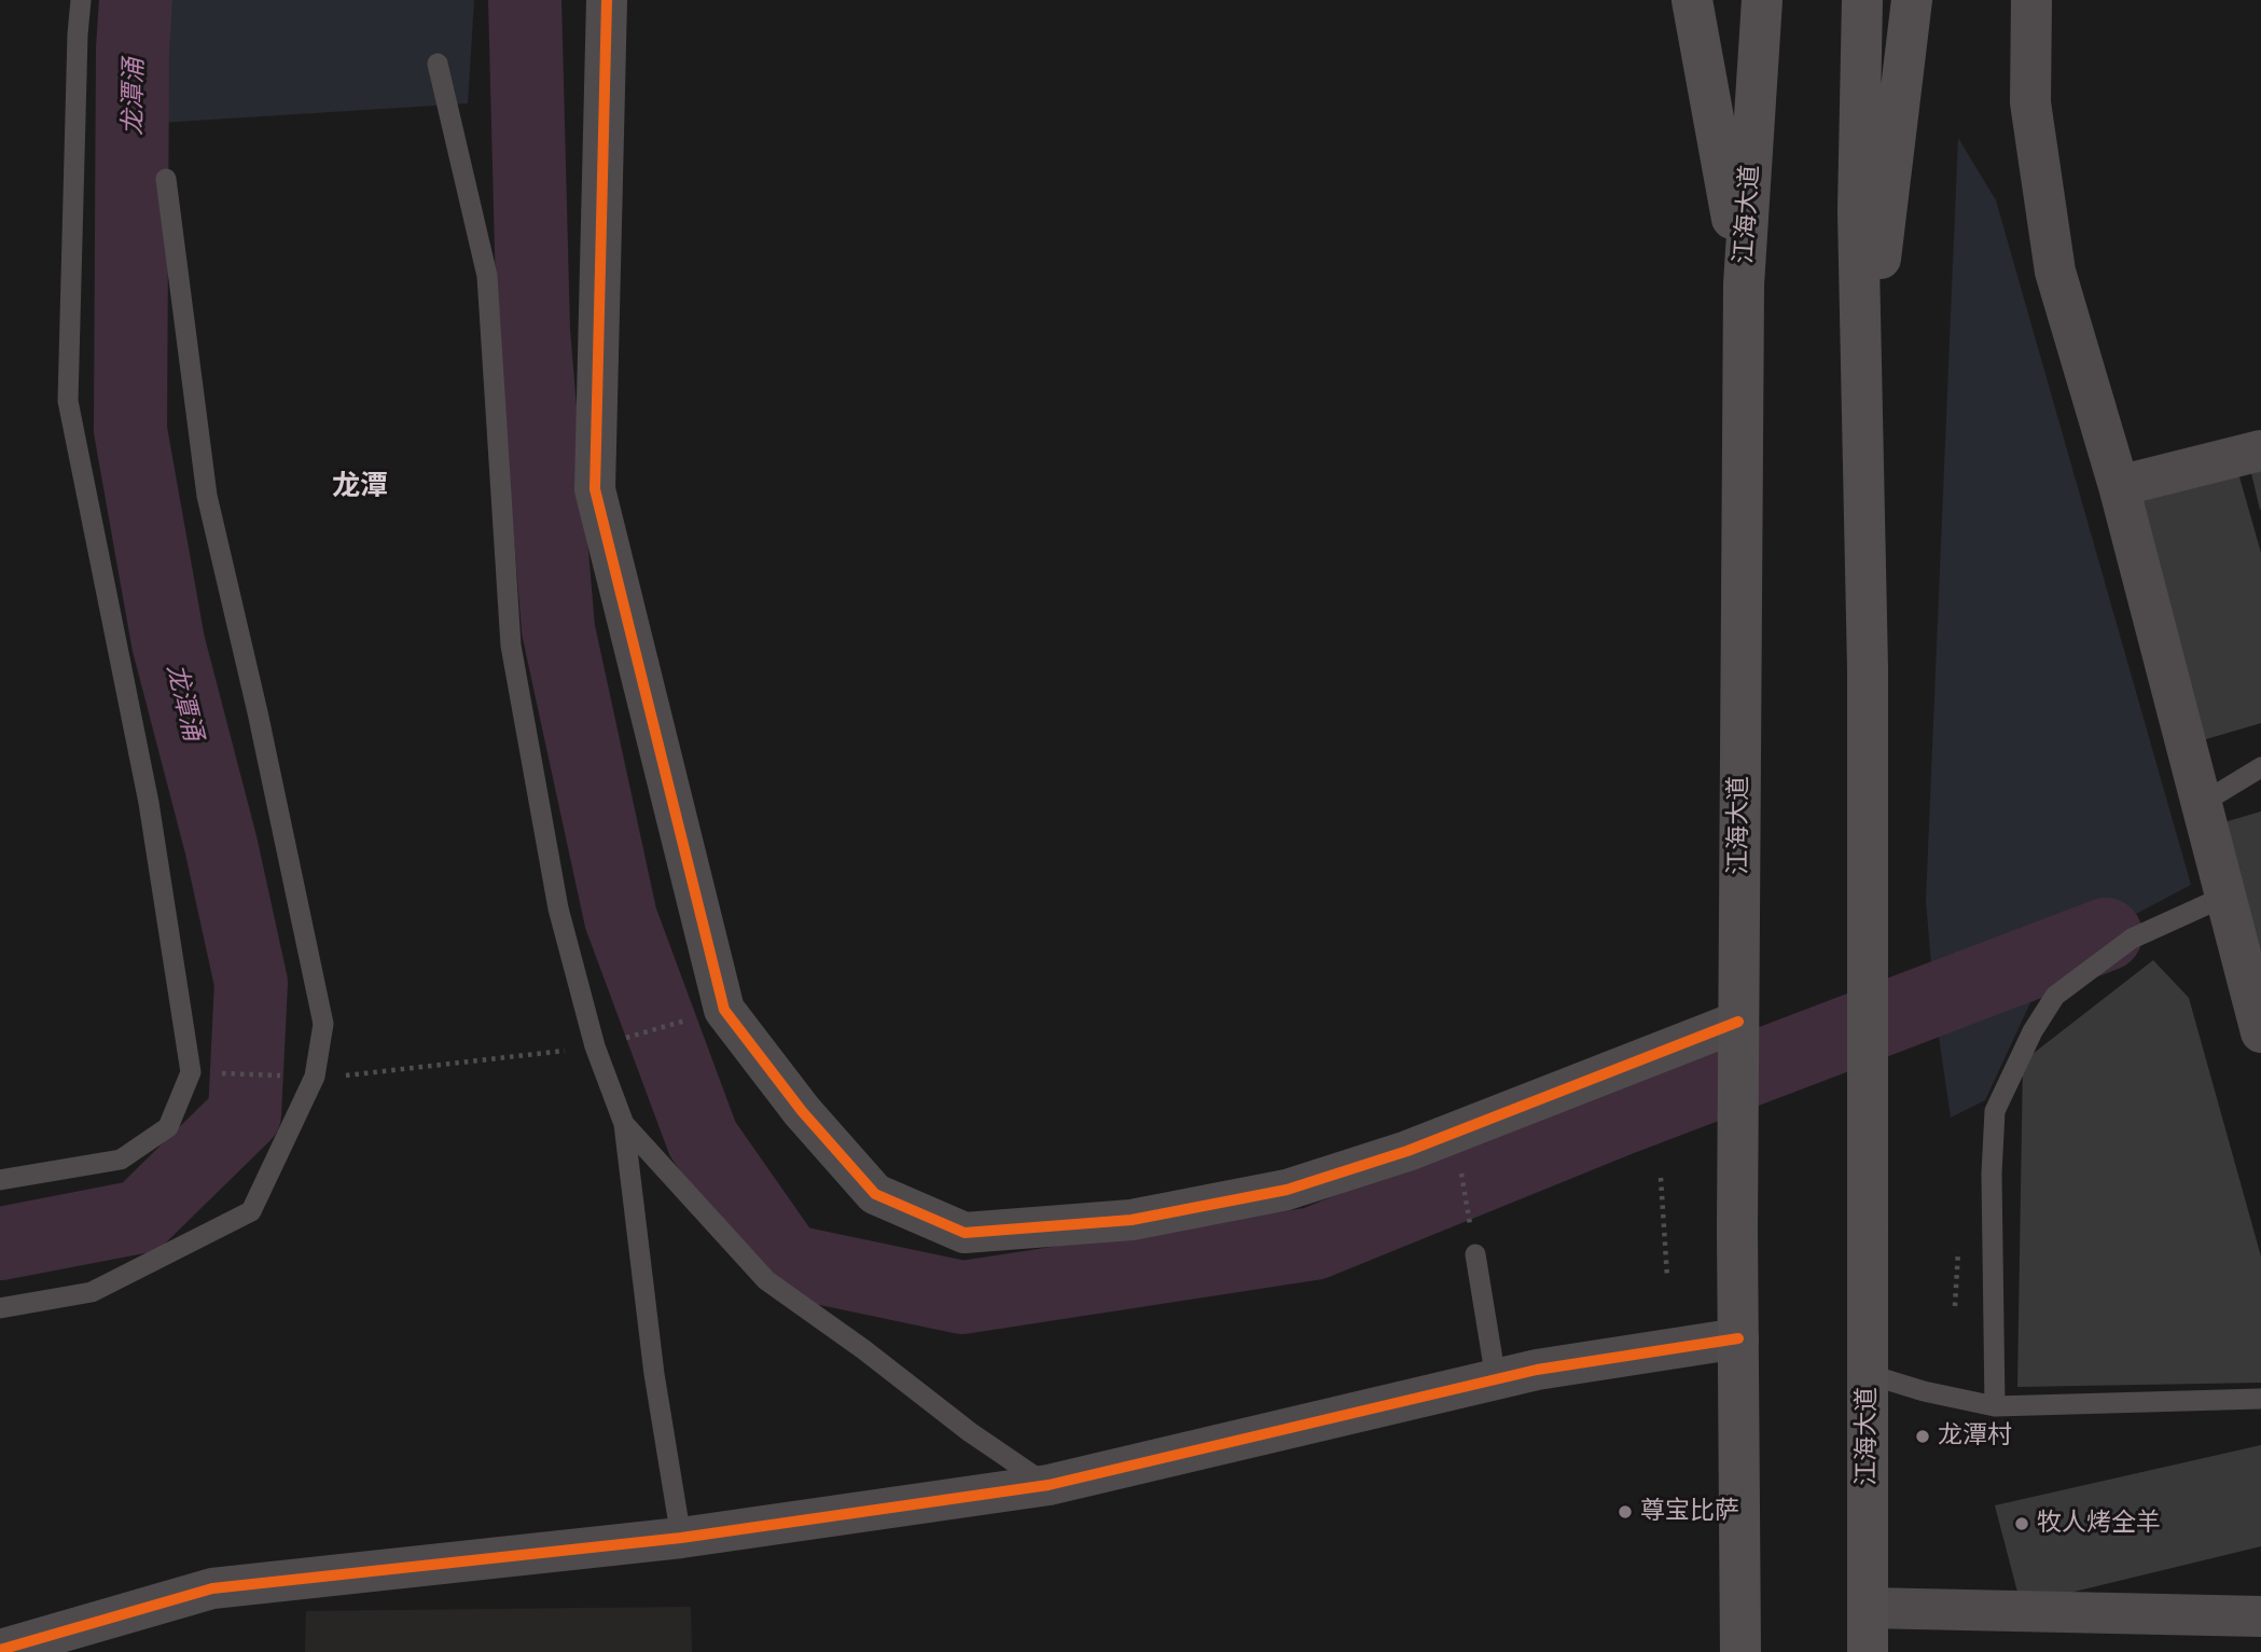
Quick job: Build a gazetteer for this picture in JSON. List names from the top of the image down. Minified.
{"streets":{"highway":["江海大道"]},"districts":["龙潭"],"water":["龙潭涌"],"places":["龙潭村","尊宝比萨","牧人烤全羊"]}
